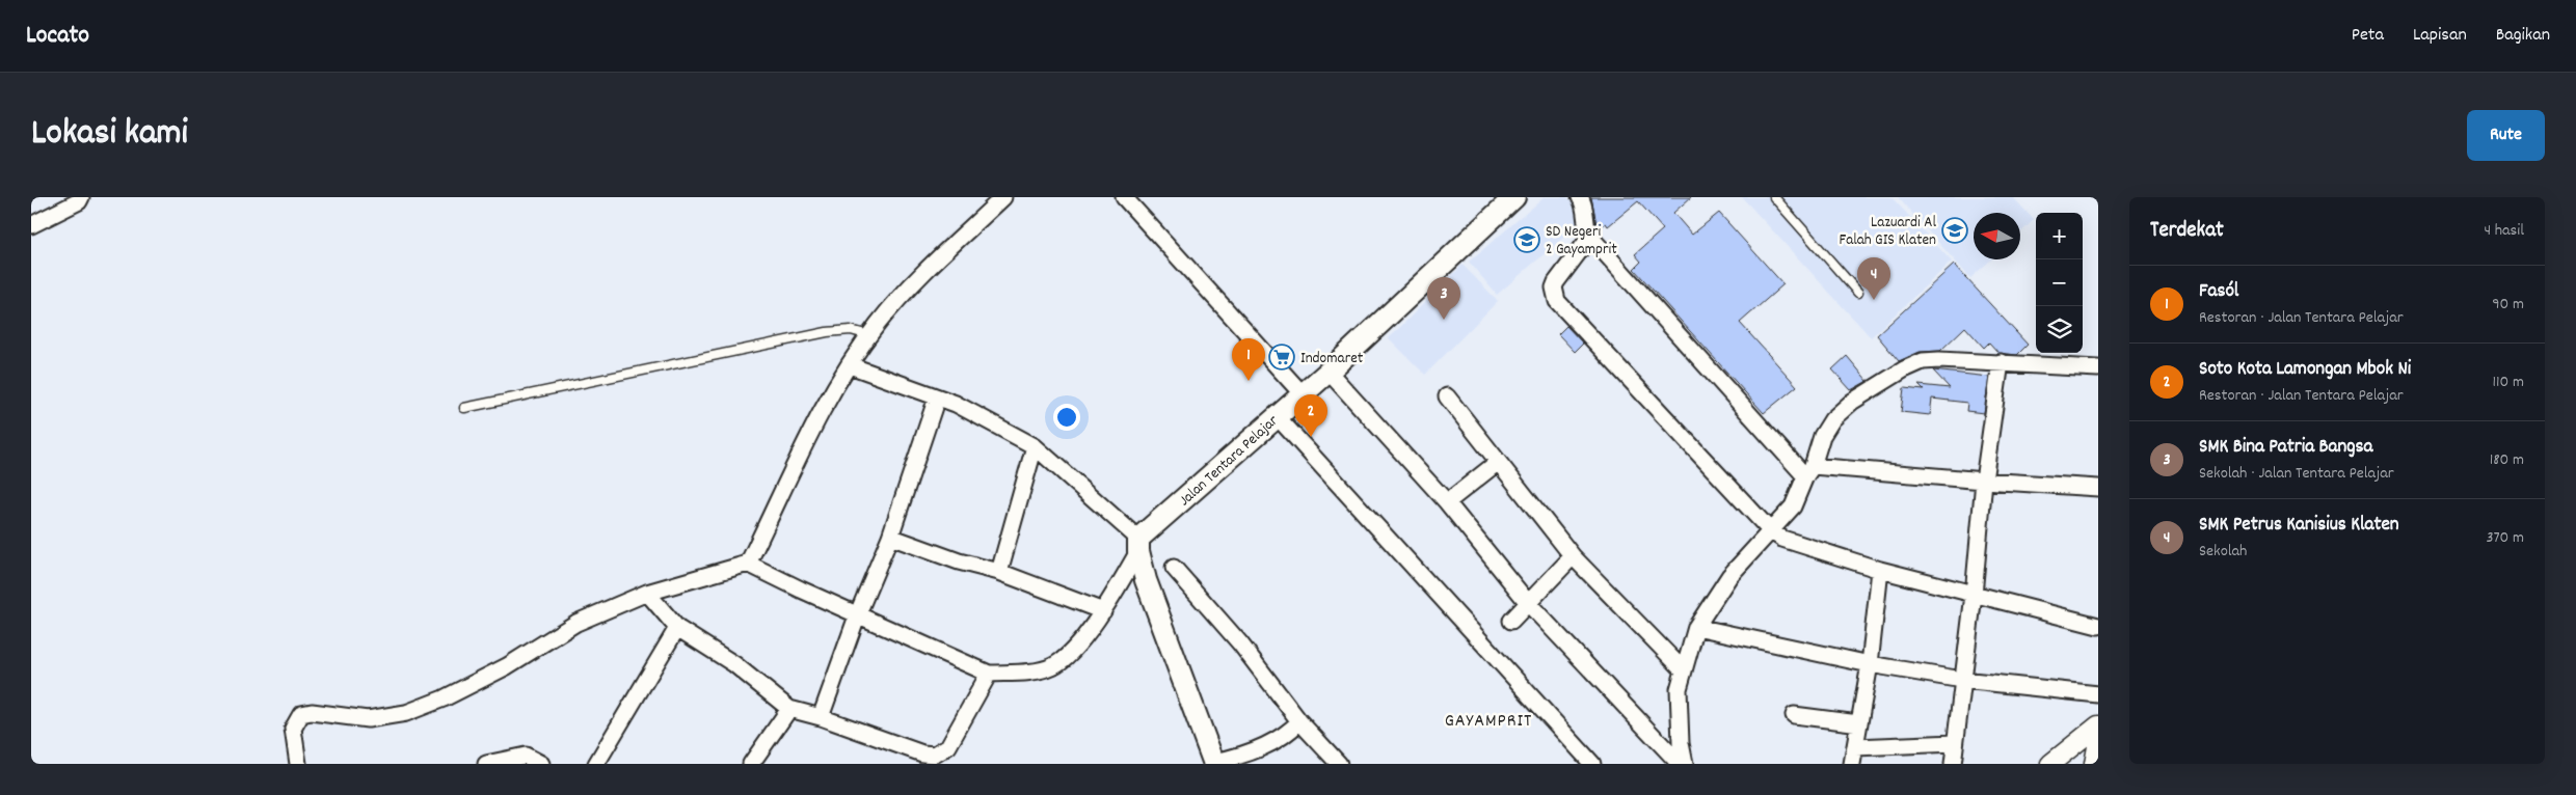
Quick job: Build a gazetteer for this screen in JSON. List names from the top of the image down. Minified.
{"streets":{"main road":["Jalan Tentara Pelajar"]},"districts":["GAYAMPRIT"],"places":{"school or university":["Lazuardi Al Falah GIS Klaten","SD Negeri 2 Gayamprit"],"supermarket":["Indomaret"]},"north":"left","page":{"header":"Locato","nav":["Peta","Lapisan","Bagikan"],"title":"Lokasi kami","buttons":"Rute","heading":["Terdekat","4 hasil"],"map_buttons":["+","−"],"pins":["4","3","1","2"],"list":[{"mark":"1","name":"Fasól","note":"Restoran · Jalan Tentara Pelajar","value":"90 m"},{"mark":"2","name":"Soto Kota Lamongan Mbok Ni","note":"Restoran · Jalan Tentara Pelajar","value":"110 m"},{"mark":"3","name":"SMK Bina Patria Bangsa","note":"Sekolah · Jalan Tentara Pelajar","value":"180 m"},{"mark":"4","name":"SMK Petrus Kanisius Klaten","note":"Sekolah","value":"370 m"}]}}
